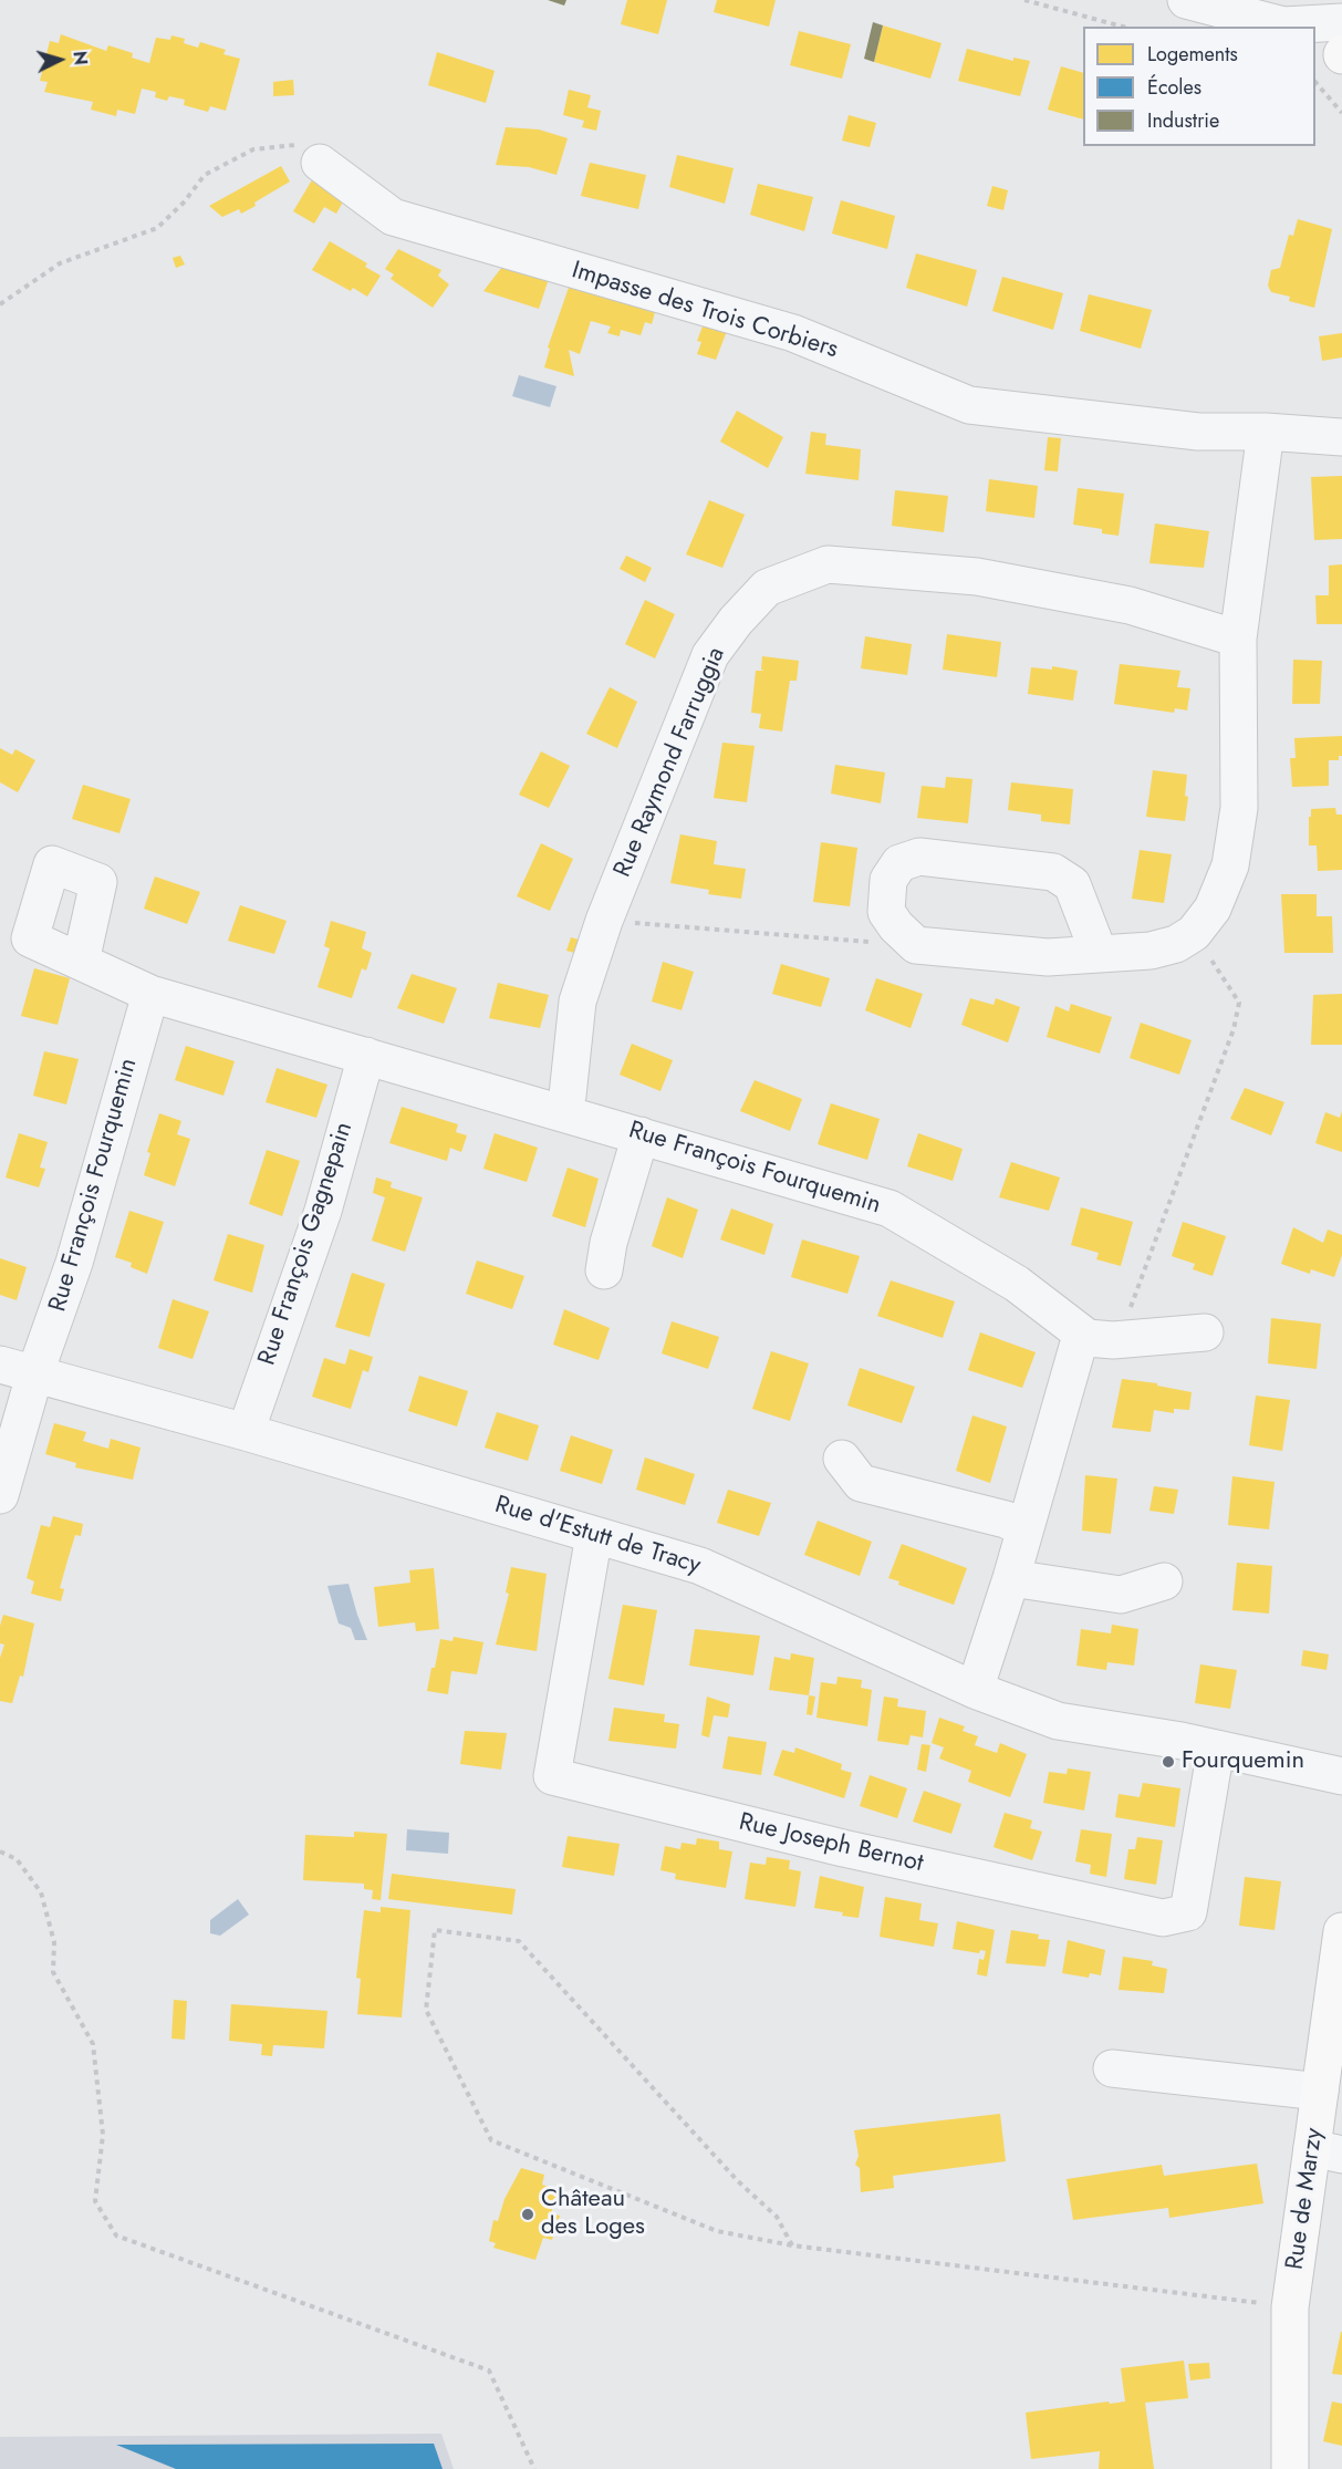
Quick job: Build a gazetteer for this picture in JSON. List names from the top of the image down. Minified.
{"streets":{"main road":["Rue de Marzy"],"street":["Impasse des Trois Corbiers","Rue Raymond Farruggia","Rue François Fourquemin","Rue François Gagnepain","Rue d'Estutt de Tracy","Rue Joseph Bernot"]},"crossings":[["Rue Raymond Farruggia","Rue François Fourquemin"],["Rue François Fourquemin","Rue François Gagnepain"],["Rue François Fourquemin","Rue d'Estutt de Tracy"],["Rue François Gagnepain","Rue d'Estutt de Tracy"],["Rue d'Estutt de Tracy","Rue Joseph Bernot"]],"places":["Fourquemin","Château des Loges"],"legend":["Logements","Écoles","Industrie"],"north":"right"}
